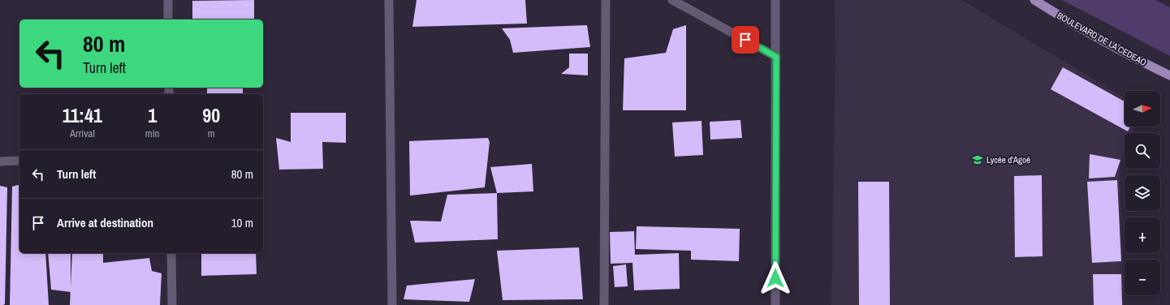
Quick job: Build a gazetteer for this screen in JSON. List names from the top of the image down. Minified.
{"streets":{"main road":["BOULEVARD DE LA CEDEAO"]},"places":{"school or university":["Lycée d'Agoé"]},"north":"right","page":{"turn":["80 m","Turn left"],"map_buttons":["+","−"],"eta":["11:41","Arrival","1","min","90","m"],"list":[{"name":"Turn left","value":"80 m"},{"name":"Arrive at destination","value":"10 m"}]}}
